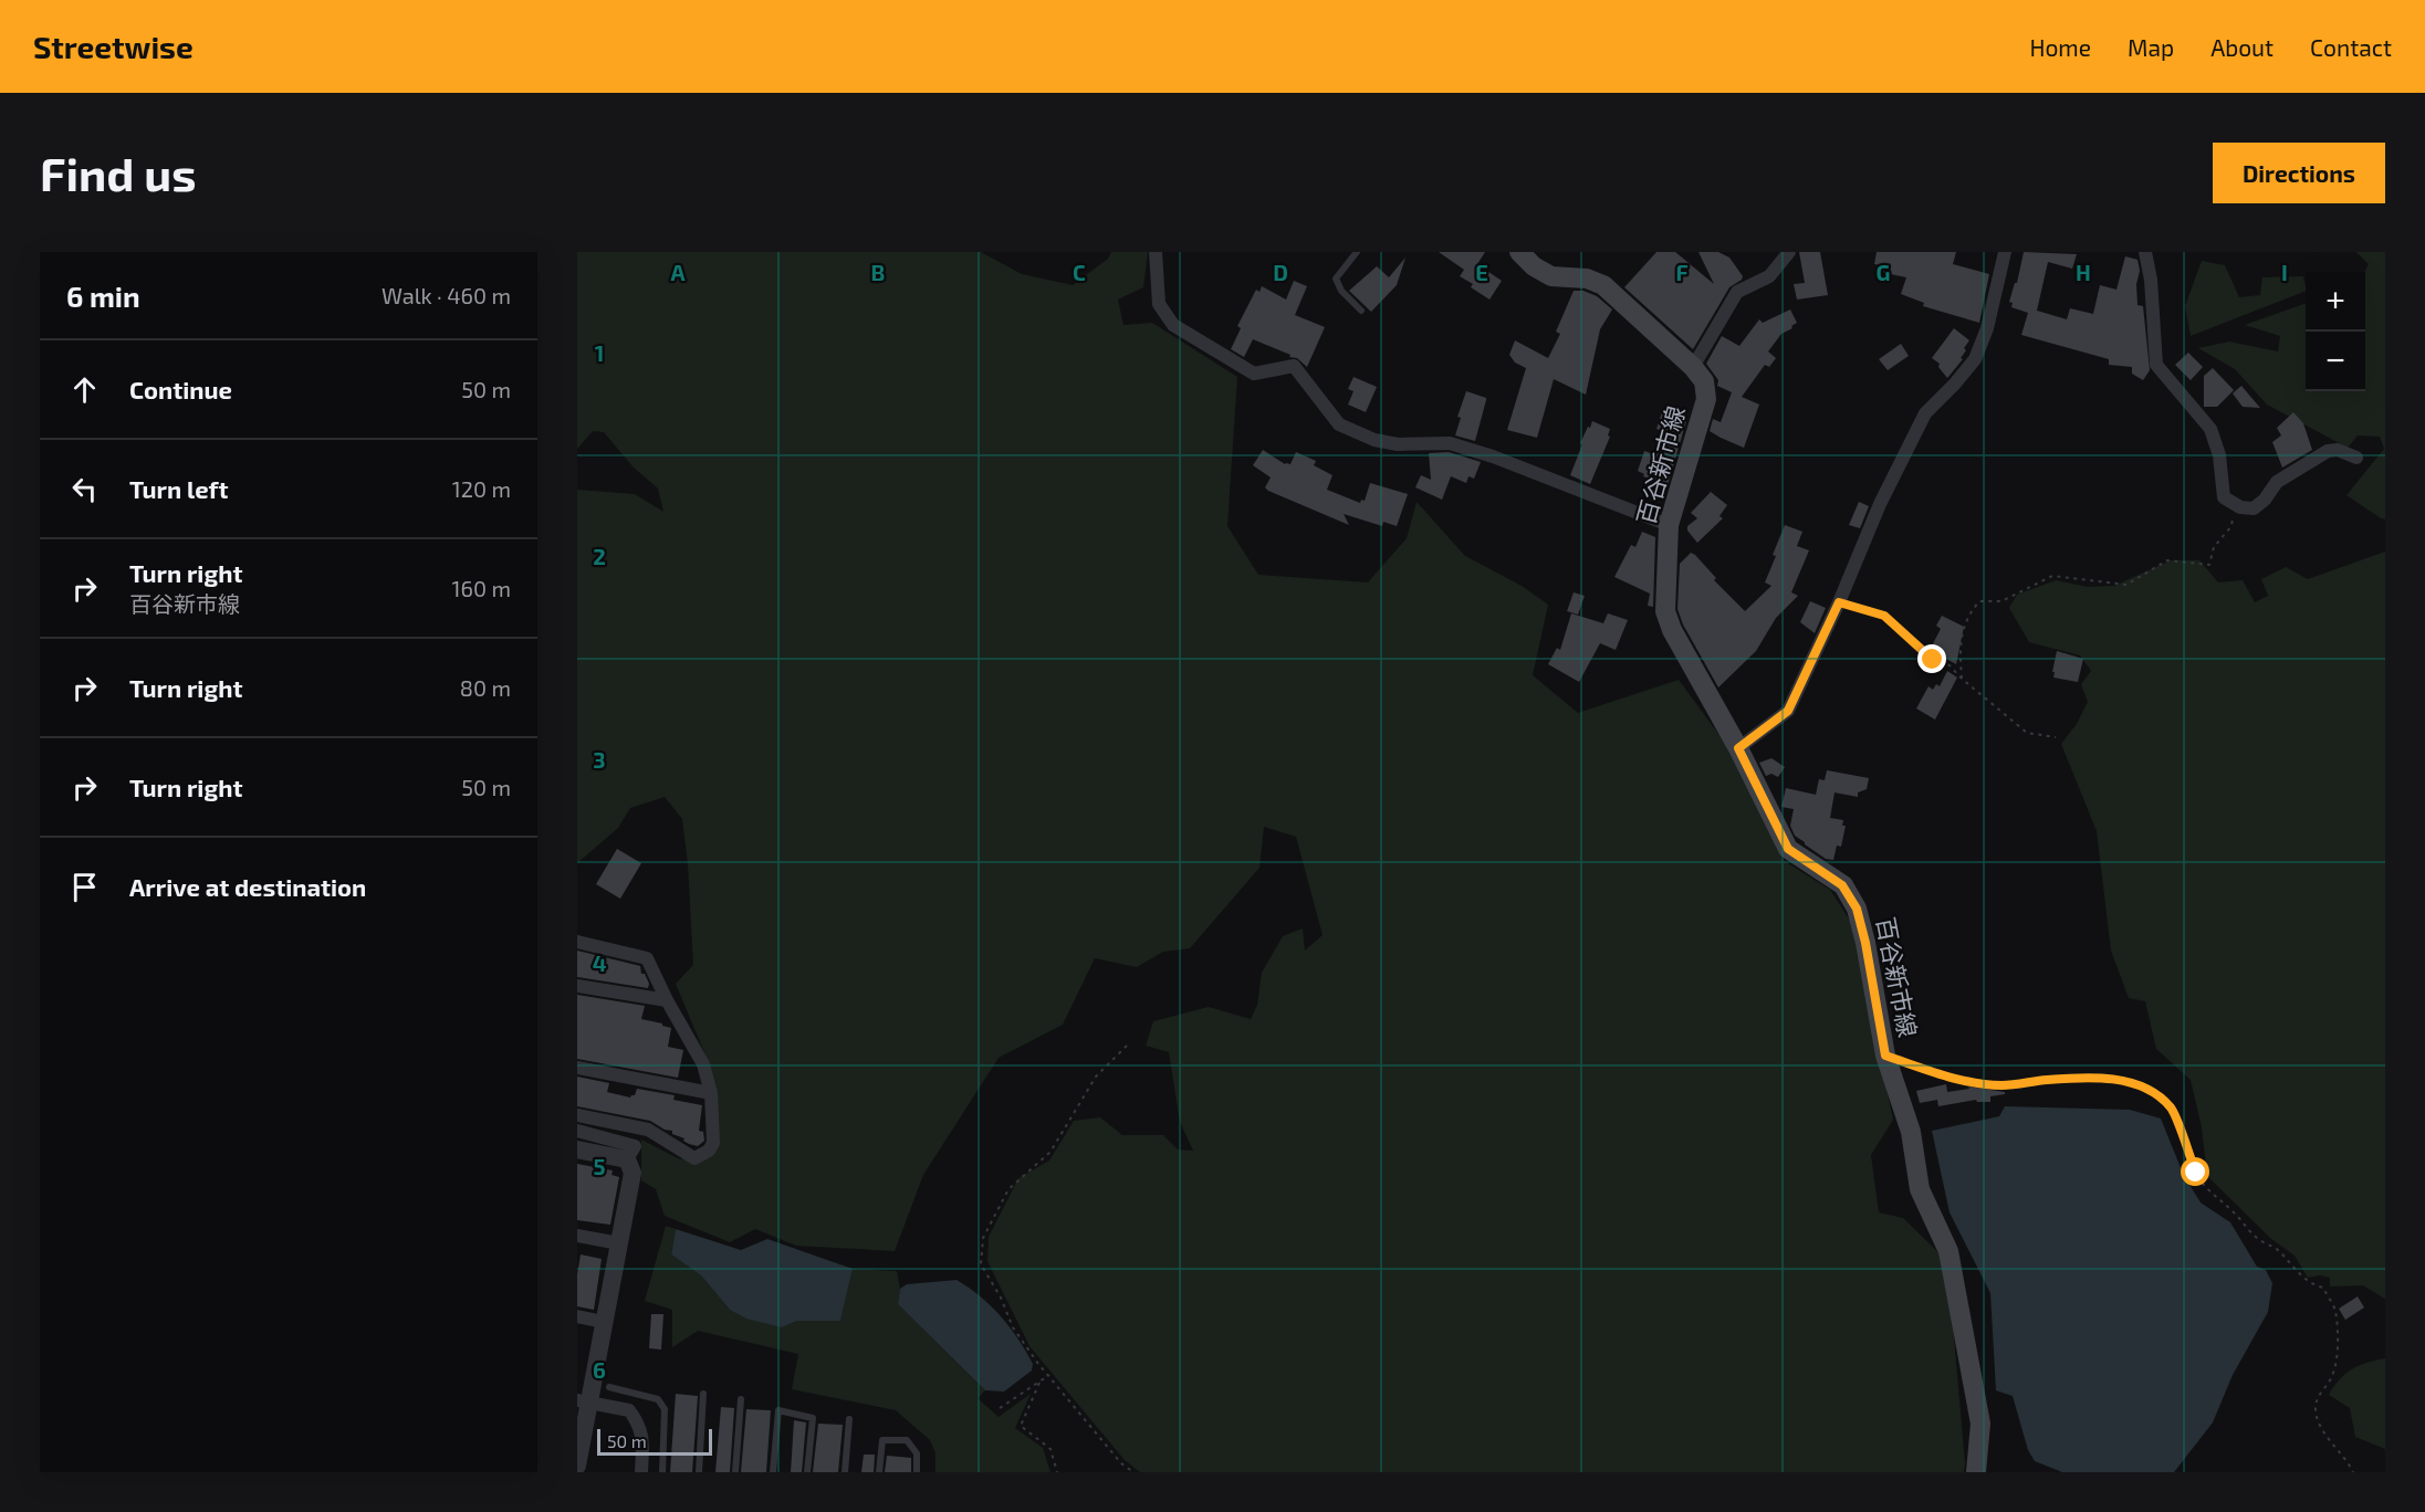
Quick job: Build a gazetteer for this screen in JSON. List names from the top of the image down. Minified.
{"streets":{"main road":["百谷新市線"]},"scale_bar":"50 m","page":{"header":"Streetwise","nav":["Home","Map","About","Contact"],"buttons":"Directions","title":"Find us","heading":["6 min","Walk · 460 m"],"map_buttons":["+","−"],"list":[["Continue","50 m"],["Turn left","120 m"],["Turn right","百谷新市線","160 m"],["Turn right","80 m"],["Turn right","50 m"],"Arrive at destination"],"scale":"50 m"},"grid":{"columns":["A","B","C","D","E","F","G","H","I"],"rows":["1","2","3","4","5","6"]}}
